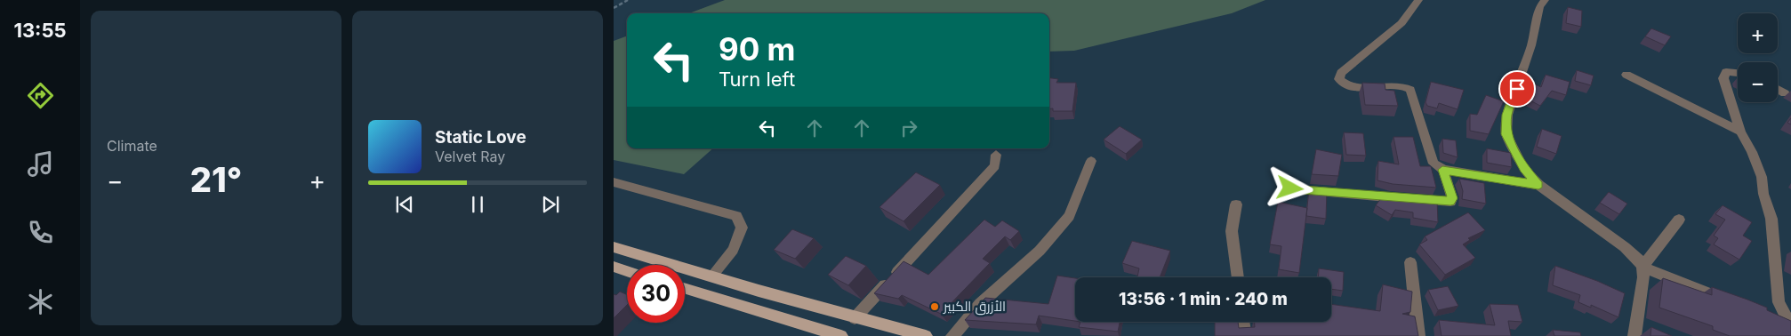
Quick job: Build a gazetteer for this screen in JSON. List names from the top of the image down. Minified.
{"places":["الأزرق الكبير"],"page":{"tabs":"13:55","tile":"Climate","map_buttons":["+","−"],"turn":["90 m","Turn left"],"song":["Static Love","Velvet Ray"],"heat":["−","21°","+"],"limit":"30","trip":"13:56 · 1 min · 240 m"}}
